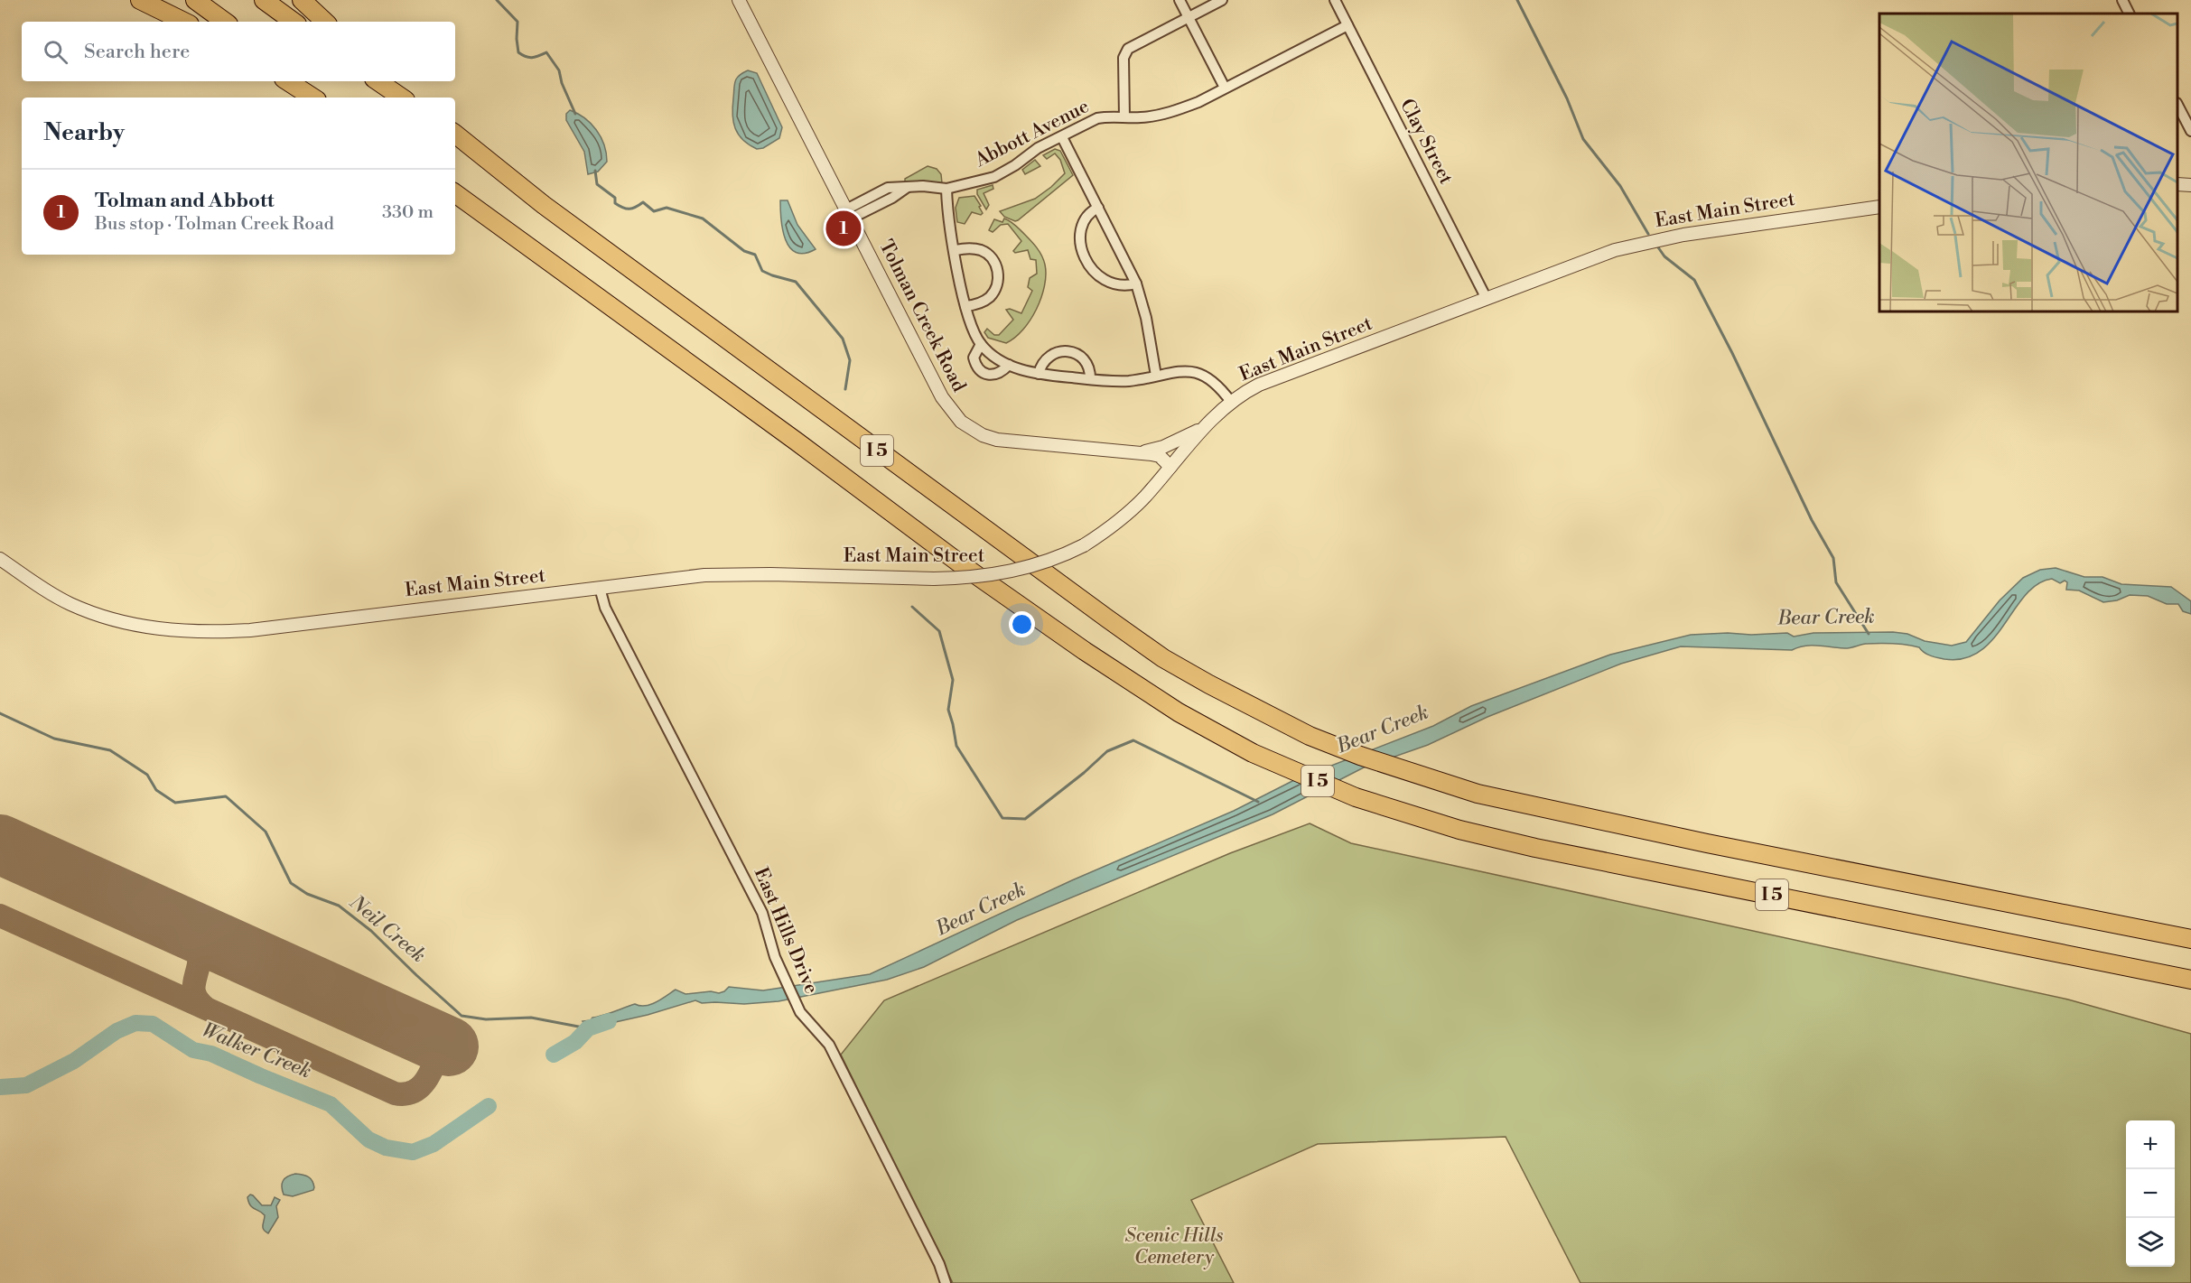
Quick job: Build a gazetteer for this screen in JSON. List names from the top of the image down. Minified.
{"streets":{"highway":["I 5"],"street":["Abbott Avenue","Clay Street","East Main Street","Tolman Creek Road","East Hills Drive"]},"crossings":[["Abbott Avenue","Clay Street"],["Abbott Avenue","Tolman Creek Road"],["Clay Street","East Main Street"],["East Main Street","Tolman Creek Road"],["East Main Street","East Hills Drive"]],"water":["Bear Creek","Neil Creek","Walker Creek"],"parks":["Scenic Hills Cemetery"],"page":{"search":"Search here","heading":"Nearby","list":[{"mark":"1","name":"Tolman and Abbott","note":"Bus stop · Tolman Creek Road","value":"330 m"}],"pins":"1","map_buttons":["+","−"]}}
